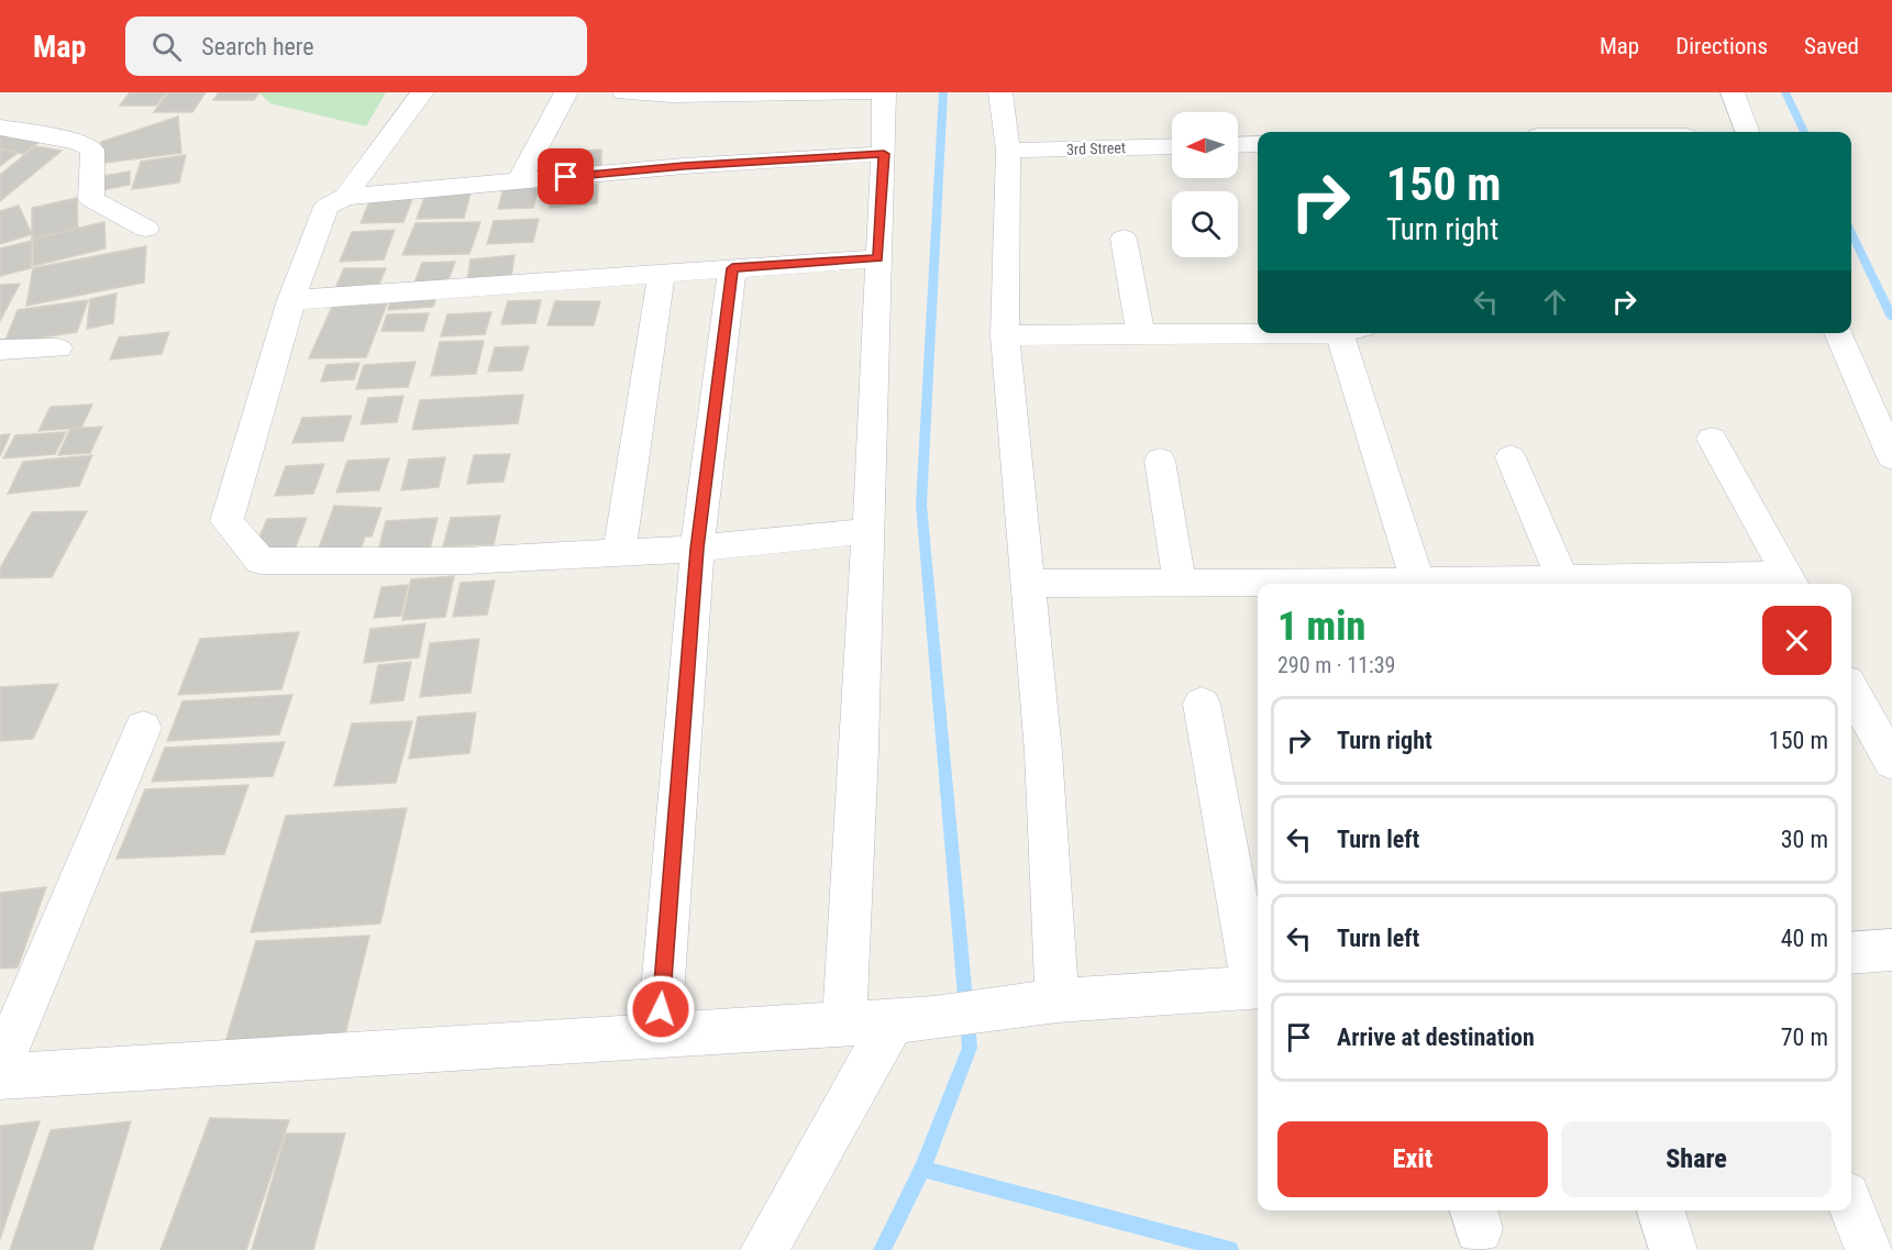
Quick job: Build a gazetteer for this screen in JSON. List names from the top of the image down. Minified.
{"streets":{"street":["3rd Street"]},"north":"left","page":{"header":"Map","search":"Search here","nav":["Map","Directions","Saved"],"turn":["150 m","Turn right"],"heading":["1 min","290 m · 11:39"],"list":[{"name":"Turn right","value":"150 m"},{"name":"Turn left","value":"30 m"},{"name":"Turn left","value":"40 m"},{"name":"Arrive at destination","value":"70 m"}],"buttons":["Exit","Share"]}}
